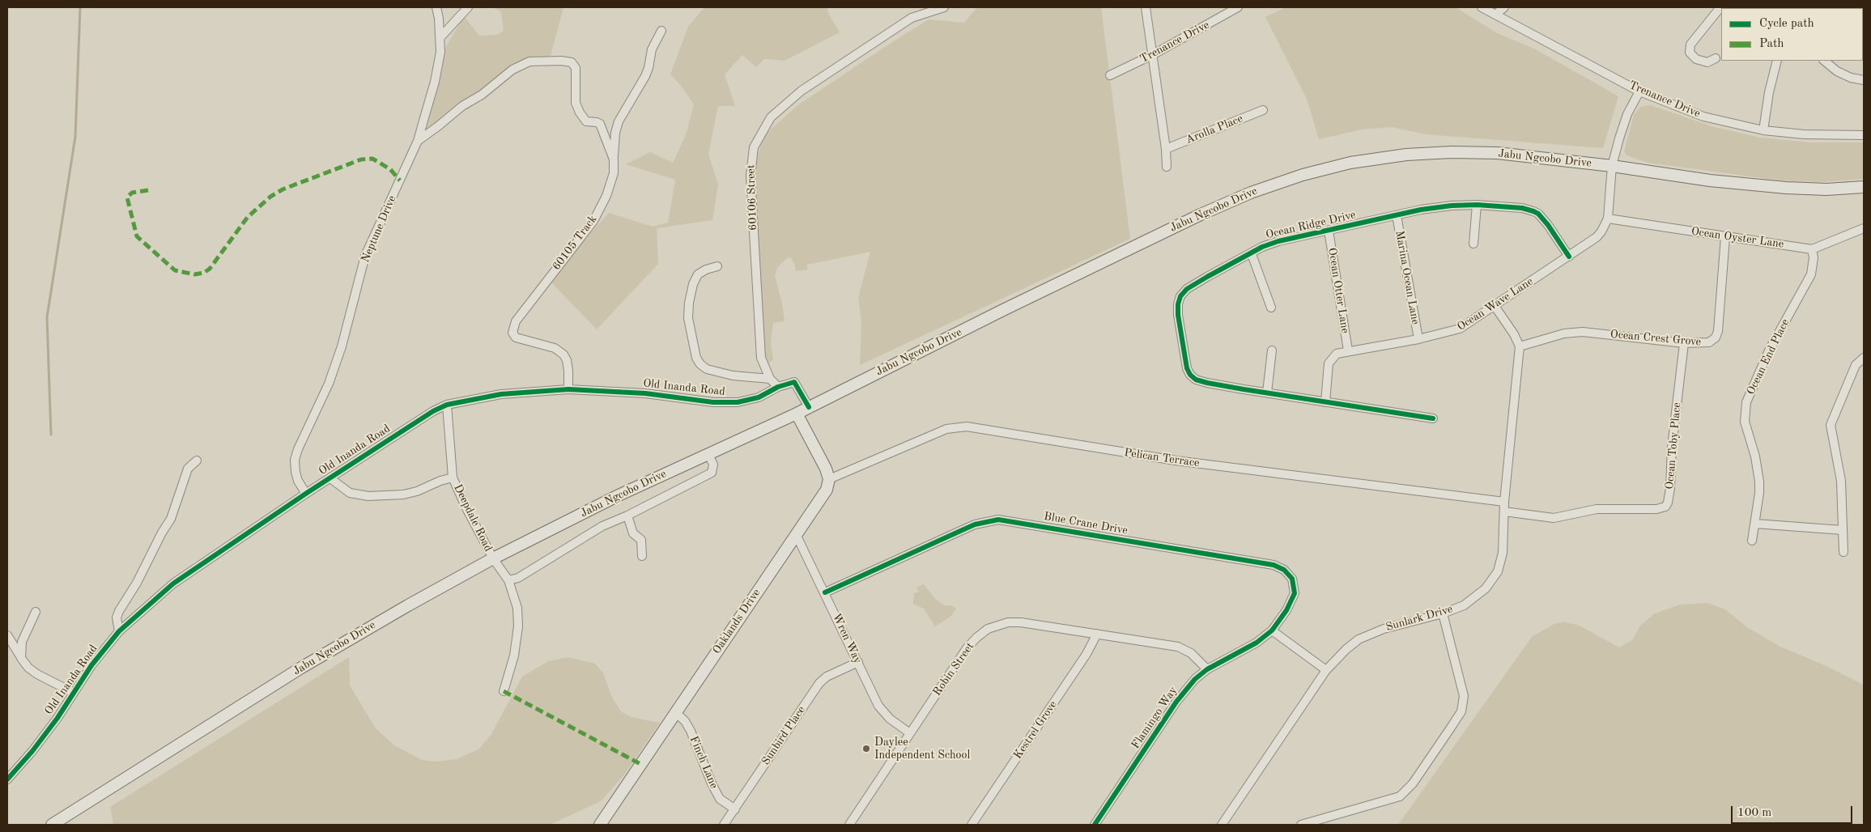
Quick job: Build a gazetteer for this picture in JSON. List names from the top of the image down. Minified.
{"streets":{"main road":["Jabu Ngcobo Drive","Oaklands Drive"],"street":["Trenance Drive","Arolla Place","60106 Street","Ocean Ridge Drive","Neptune Drive","Ocean Oyster Lane","60105 Track","Marina Ocean Lane","Ocean Otter Lane","Ocean Wave Lane","Ocean Crest Grove","Ocean End Place","Old Inanda Road","Ocean Toby Place","Pelican Terrace","Deepdale Road","Blue Crane Drive","Sunlark Drive","Wren Way","Robin Street","Flamingo Way","Kestrel Grove","Sunbird Place","Finch Lane"]},"crossings":[["Trenance Drive","Ocean Wave Lane"],["Jabu Ngcobo Drive","Ocean Wave Lane"],["Jabu Ngcobo Drive","Old Inanda Road"],["Jabu Ngcobo Drive","Deepdale Road"],["60106 Street","Old Inanda Road"],["Ocean Ridge Drive","Marina Ocean Lane"],["Ocean Ridge Drive","Ocean Otter Lane"],["Ocean Ridge Drive","Ocean Wave Lane"],["Neptune Drive","60105 Track"],["Neptune Drive","Old Inanda Road"],["Ocean Oyster Lane","Ocean Wave Lane"],["Ocean Oyster Lane","Ocean Crest Grove"],["Ocean Oyster Lane","Ocean End Place"],["60105 Track","Old Inanda Road"],["Marina Ocean Lane","Ocean Wave Lane"],["Ocean Otter Lane","Ocean Wave Lane"],["Ocean Crest Grove","Ocean Toby Place"],["Ocean Crest Grove","Sunlark Drive"],["Old Inanda Road","Deepdale Road"],["Ocean Toby Place","Sunlark Drive"],["Pelican Terrace","Sunlark Drive"],["Pelican Terrace","Oaklands Drive"],["Blue Crane Drive","Wren Way"],["Blue Crane Drive","Flamingo Way"],["Oaklands Drive","Wren Way"],["Oaklands Drive","Finch Lane"],["Wren Way","Robin Street"],["Wren Way","Sunbird Place"],["Robin Street","Flamingo Way"],["Robin Street","Kestrel Grove"],["Sunbird Place","Finch Lane"]],"places":["Daylee Independent School"],"legend":["Cycle path","Path"],"scale_bar":"100 m"}
